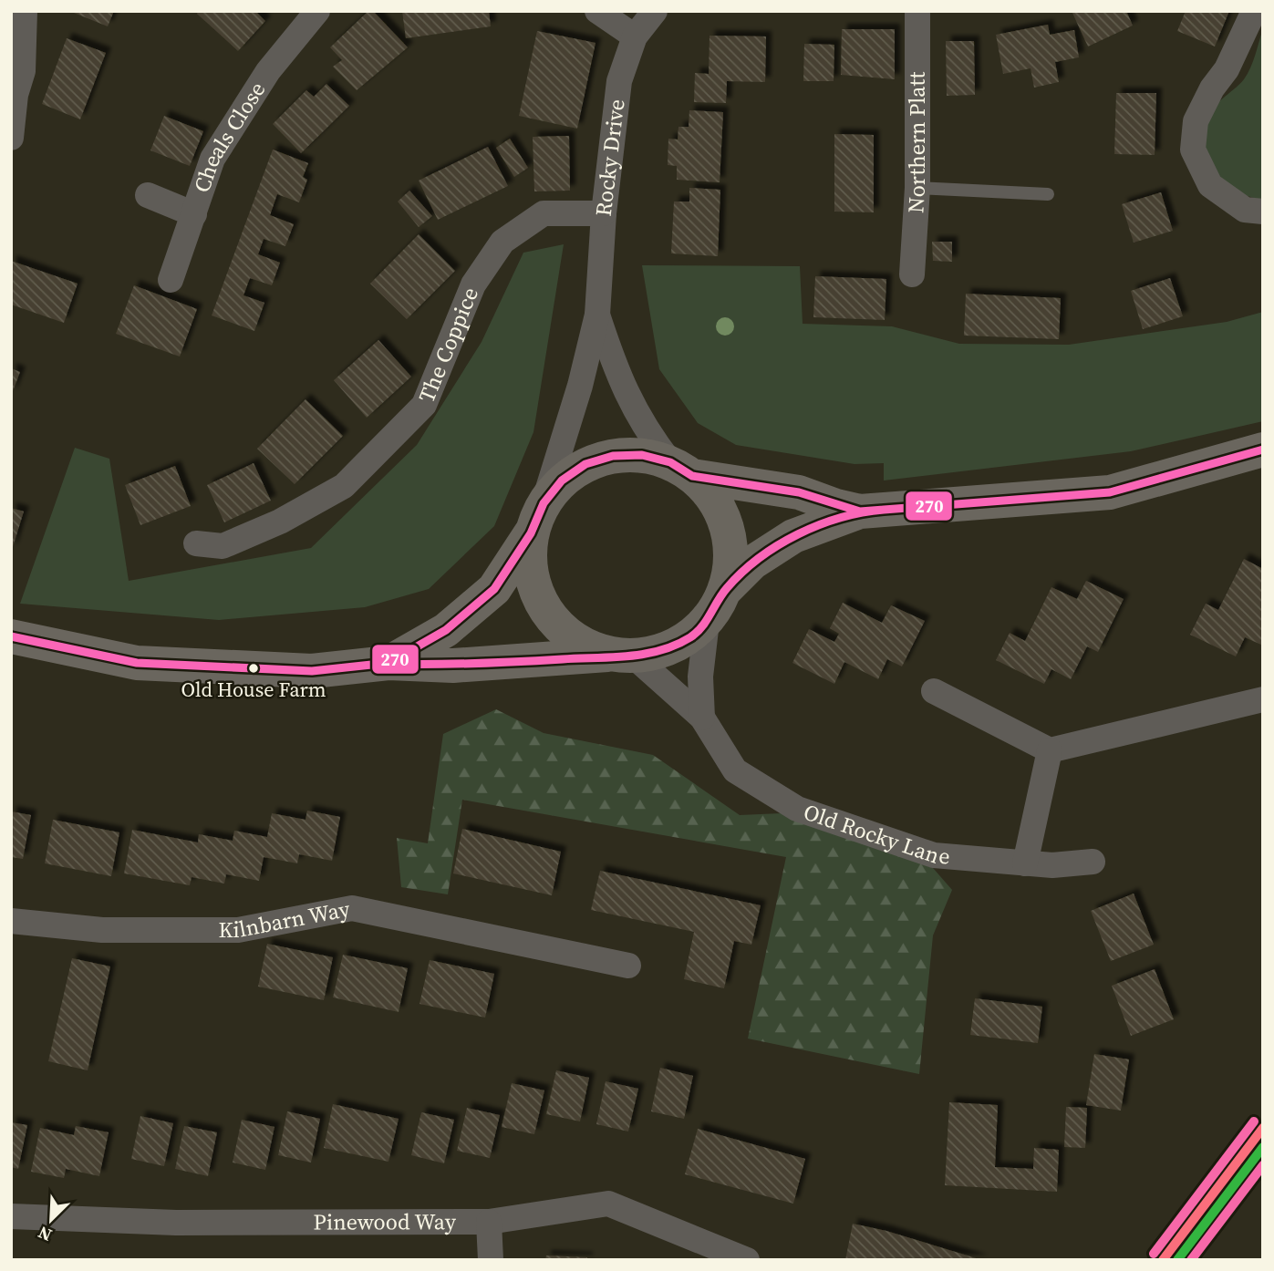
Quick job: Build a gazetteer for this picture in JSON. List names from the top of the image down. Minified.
{"streets":{"street":["Cheals Close","Northern Platt","Rocky Drive","The Coppice","Old Rocky Lane","Kilnbarn Way","Pinewood Way"]},"crossings":[["Rocky Drive","The Coppice"],["Rocky Drive","Old Rocky Lane"]],"places":["Old House Farm"],"lines":["transit line 270"],"north":"bottom left"}
